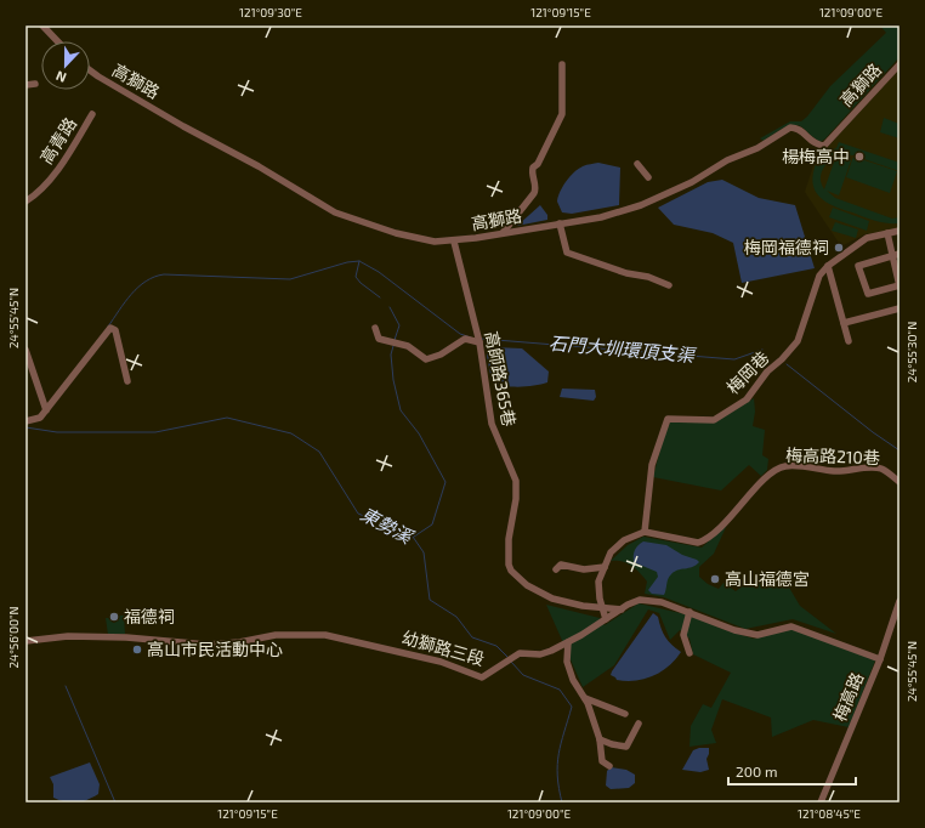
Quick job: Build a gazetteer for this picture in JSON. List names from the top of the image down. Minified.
{"streets":{"street":["高獅路","高青路","梅岡巷","高師路365巷","梅高路210巷","幼獅路三段","梅高路"]},"crossings":[["高獅路","高師路365巷"],["梅岡巷","梅高路210巷"],["高師路365巷","幼獅路三段"],["幼獅路三段","梅高路"]],"water":["石門大圳環頂支渠","東勢溪"],"places":["楊梅高中","梅岡福德祠","高山福德宮","福德祠","高山市民活動中心"],"scale_bar":"200 m","north":"bottom","coordinates":["121°09'30\"E","121°09'15\"E","121°09'00\"E","24°55'45\"N","24°55'30\"N","24°56'00\"N","121°08'45\"E"]}
